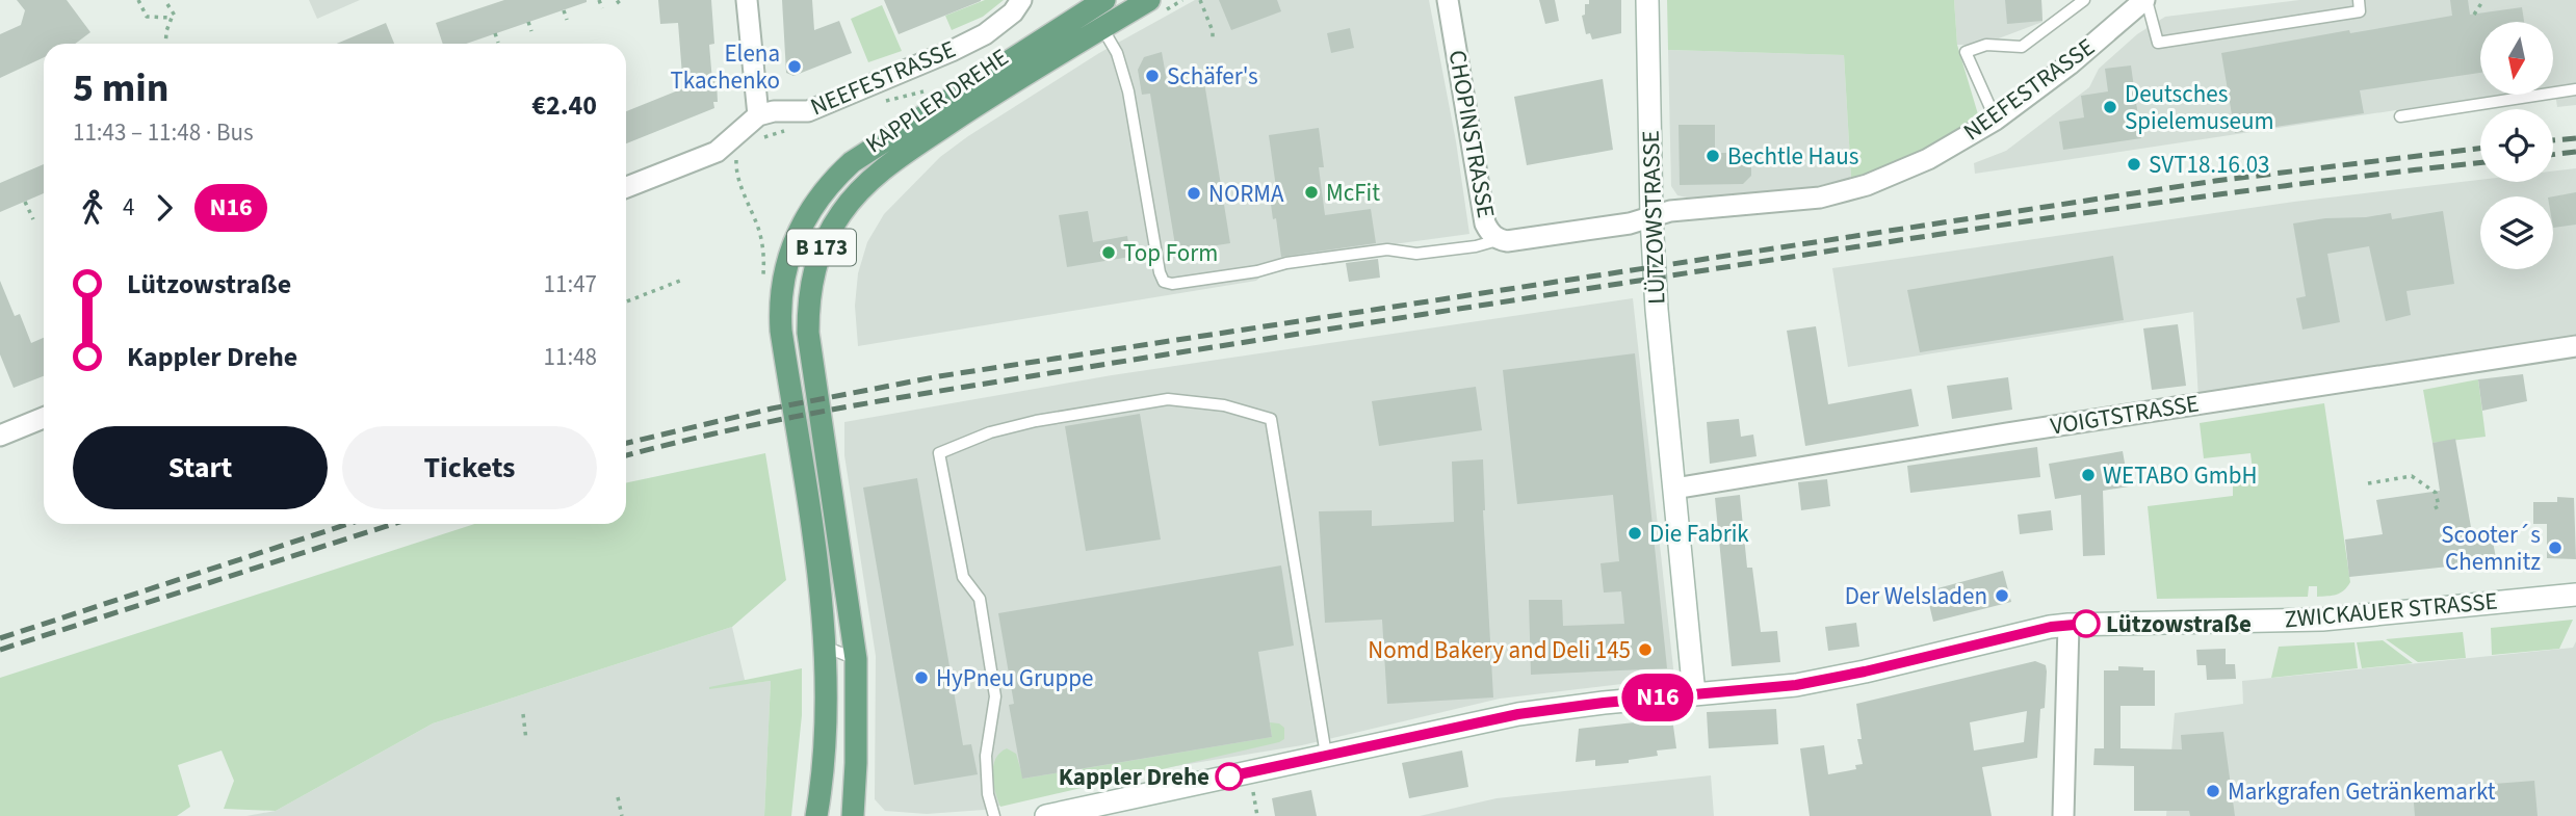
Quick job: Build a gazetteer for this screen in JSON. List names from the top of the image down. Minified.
{"streets":{"main road":["KAPPLER DREHE","LÜTZOWSTRASSE","B 173","ZWICKAUER STRASSE"],"street":["NEEFESTRASSE","CHOPINSTRASSE","VOIGTSTRASSE"]},"crossings":[["NEEFESTRASSE","CHOPINSTRASSE"],["NEEFESTRASSE","LÜTZOWSTRASSE"],["CHOPINSTRASSE","LÜTZOWSTRASSE"],["LÜTZOWSTRASSE","VOIGTSTRASSE"],["LÜTZOWSTRASSE","ZWICKAUER STRASSE"]],"places":["Elena Tkachenko","Schäfer's","Deutsches Spielemuseum","Bechtle Haus","SVT18.16.03","McFit","NORMA","Top Form","WETABO GmbH","Die Fabrik","Scooter´s Chemnitz","Der Welsladen","Lützowstraße","Nomd Bakery and Deli 145","HyPneu Gruppe","Kappler Drehe","Markgrafen Getränkemarkt"],"lines":["bus line N16"],"north":"bottom","page":{"on_map":"N16","heading":["5 min","11:43 – 11:48 · Bus","€2.40"],"legs":["4","N16"],"list":[{"name":"Lützowstraße","value":"11:47"},{"name":"Kappler Drehe","value":"11:48"}],"buttons":["Start","Tickets"]}}
